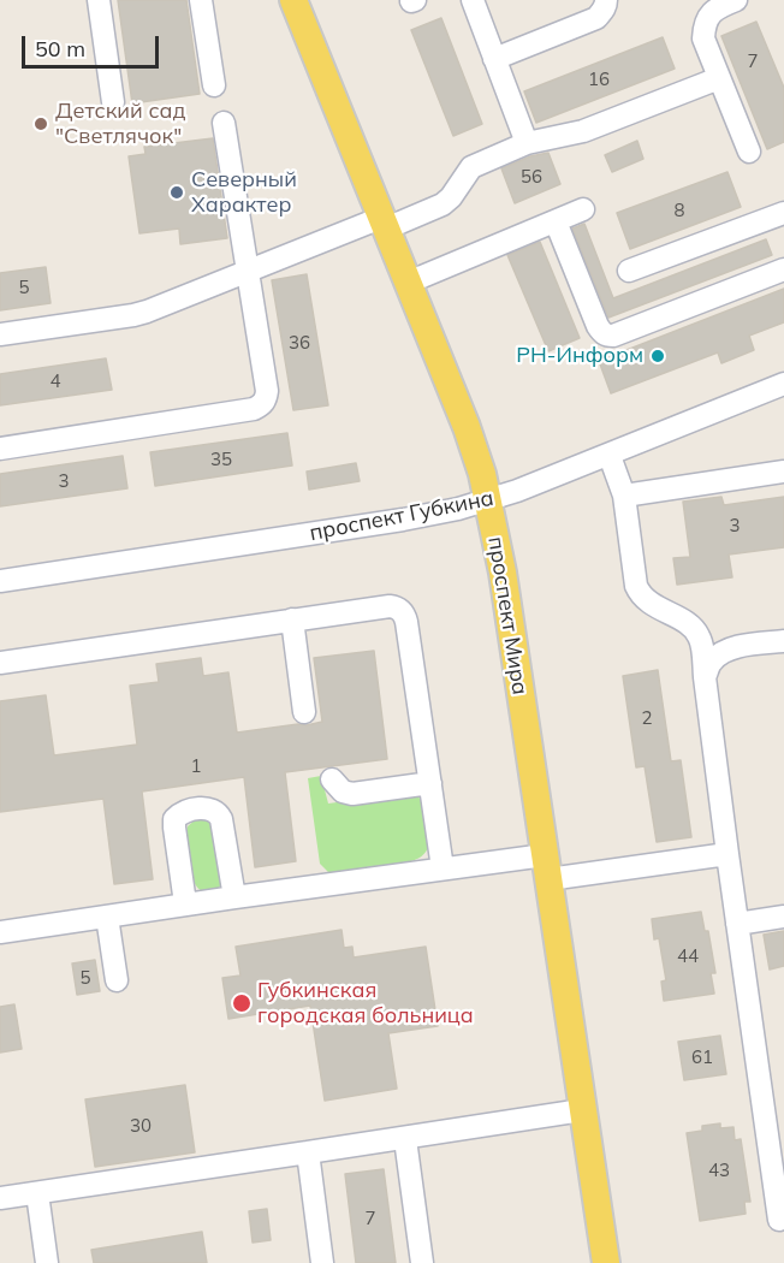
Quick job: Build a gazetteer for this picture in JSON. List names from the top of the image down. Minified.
{"streets":{"main road":["проспект Мира"],"street":["проспект Губкина"]},"crossings":[["проспект Губкина","проспект Мира"]],"places":["Детский сад \"Светлячок\"","Северный Характер","РН-Информ","Губкинская городская больница"],"house_numbers":["7","16","56","8","5","36","4","35","3","3","2","1","44","5","61","30","43","7"],"scale_bar":"50 m"}
